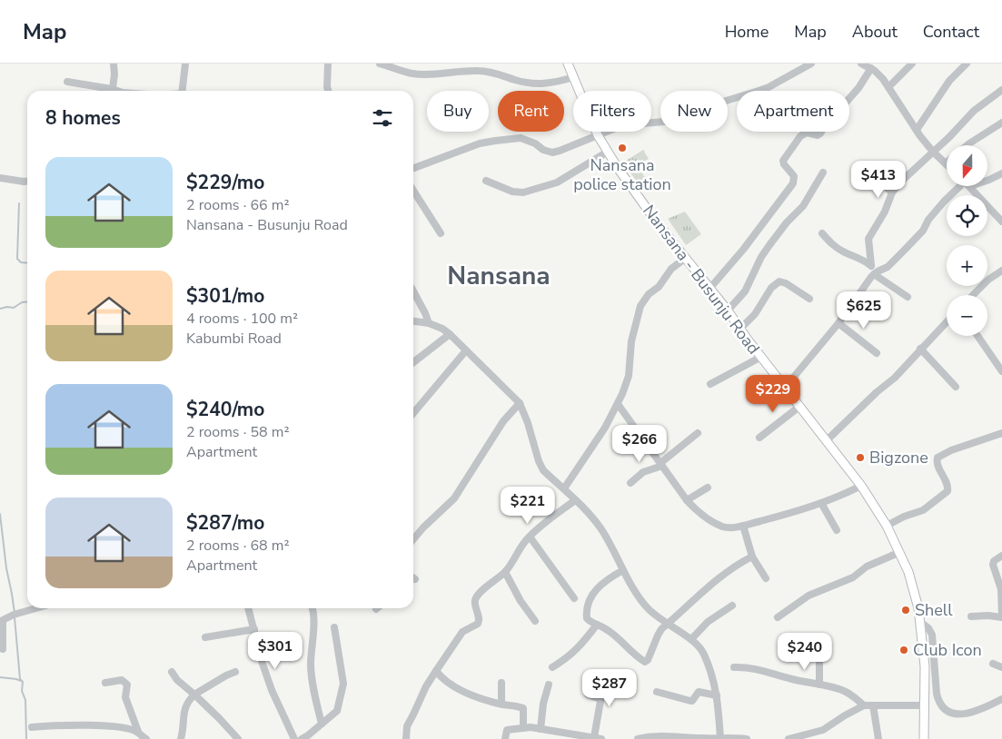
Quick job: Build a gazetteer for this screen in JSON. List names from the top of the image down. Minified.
{"streets":{"main road":["Nansana - Busunju Road"]},"districts":["Nansana"],"places":["Nansana police station","Bigzone","Shell","Club Icon"],"north":"bottom","page":{"header":"Map","nav":["Home","Map","About","Contact"],"chip":["Buy","Rent","Filters","New","Apartment"],"heading":"8 homes","map_buttons":["+","−"],"list":[{"name":"$229/mo","note":"2 rooms · 66 m² · Nansana - Busunju Road"},{"name":"$301/mo","note":"4 rooms · 100 m² · Kabumbi Road"},{"name":"$240/mo","note":"2 rooms · 58 m² · Apartment"},{"name":"$287/mo","note":"2 rooms · 68 m² · Apartment"}],"price":["$413","$625","$229","$266","$221","$301","$240","$287"]}}
